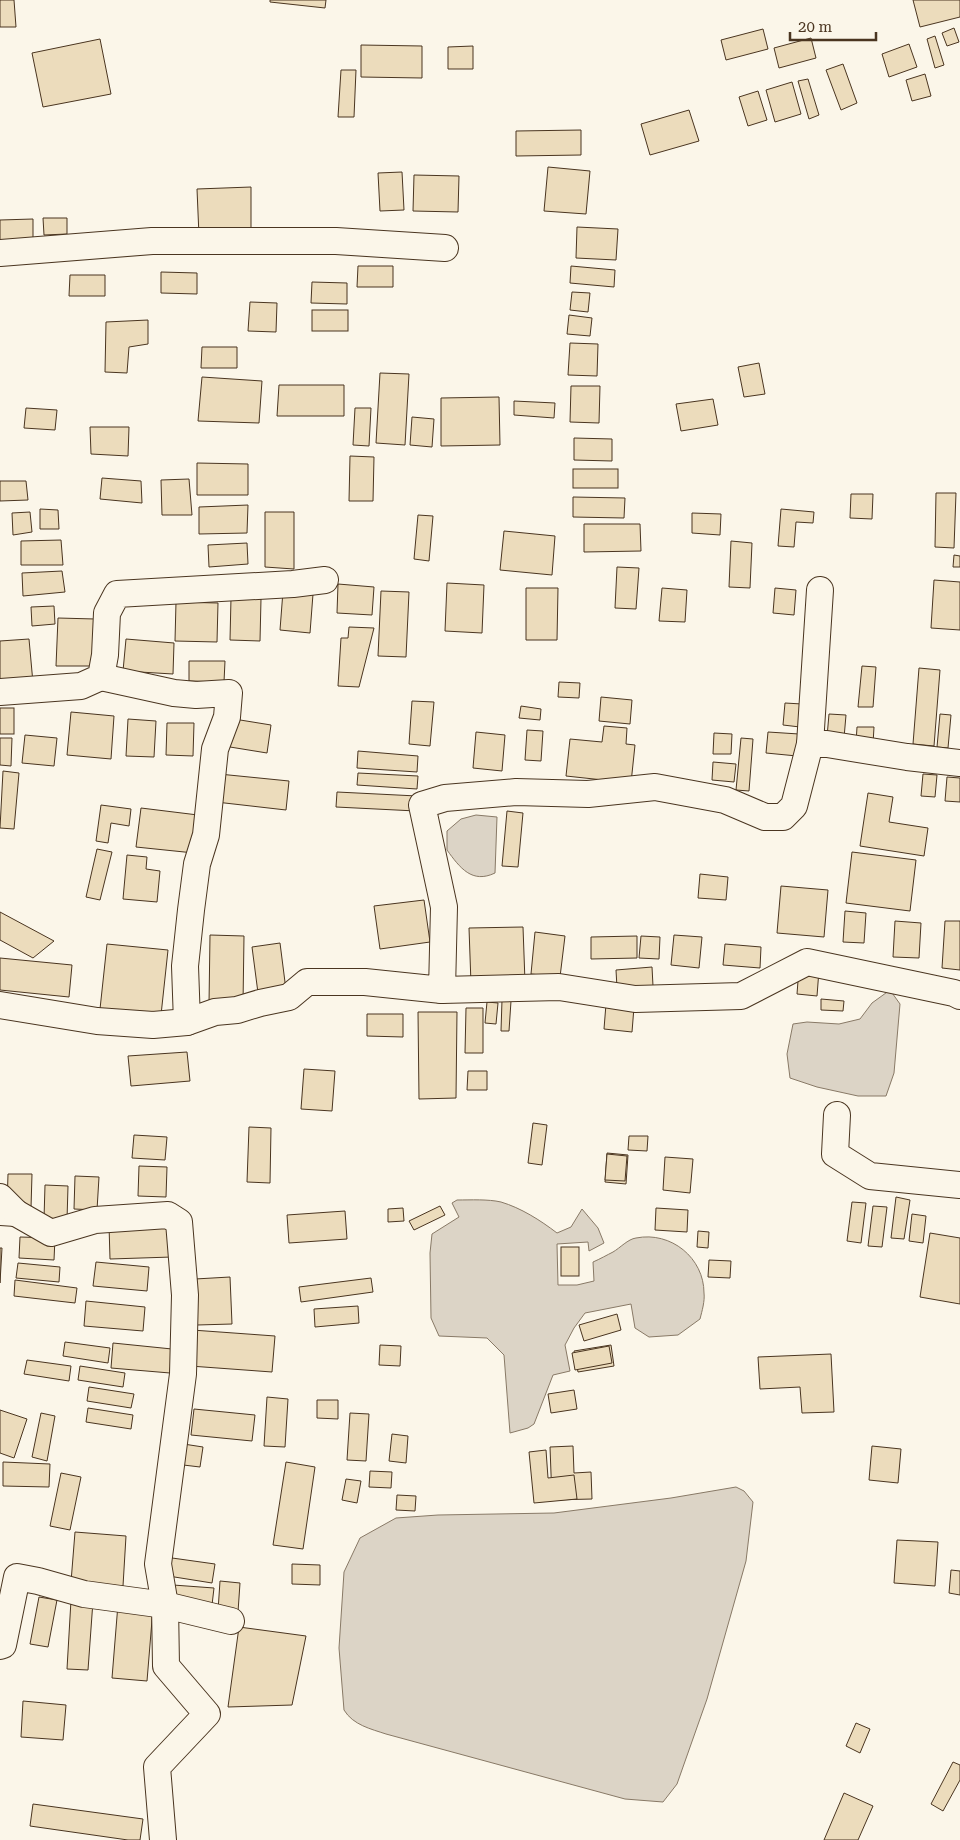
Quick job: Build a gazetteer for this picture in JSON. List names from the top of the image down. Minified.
{"scale_bar":"20 m"}
